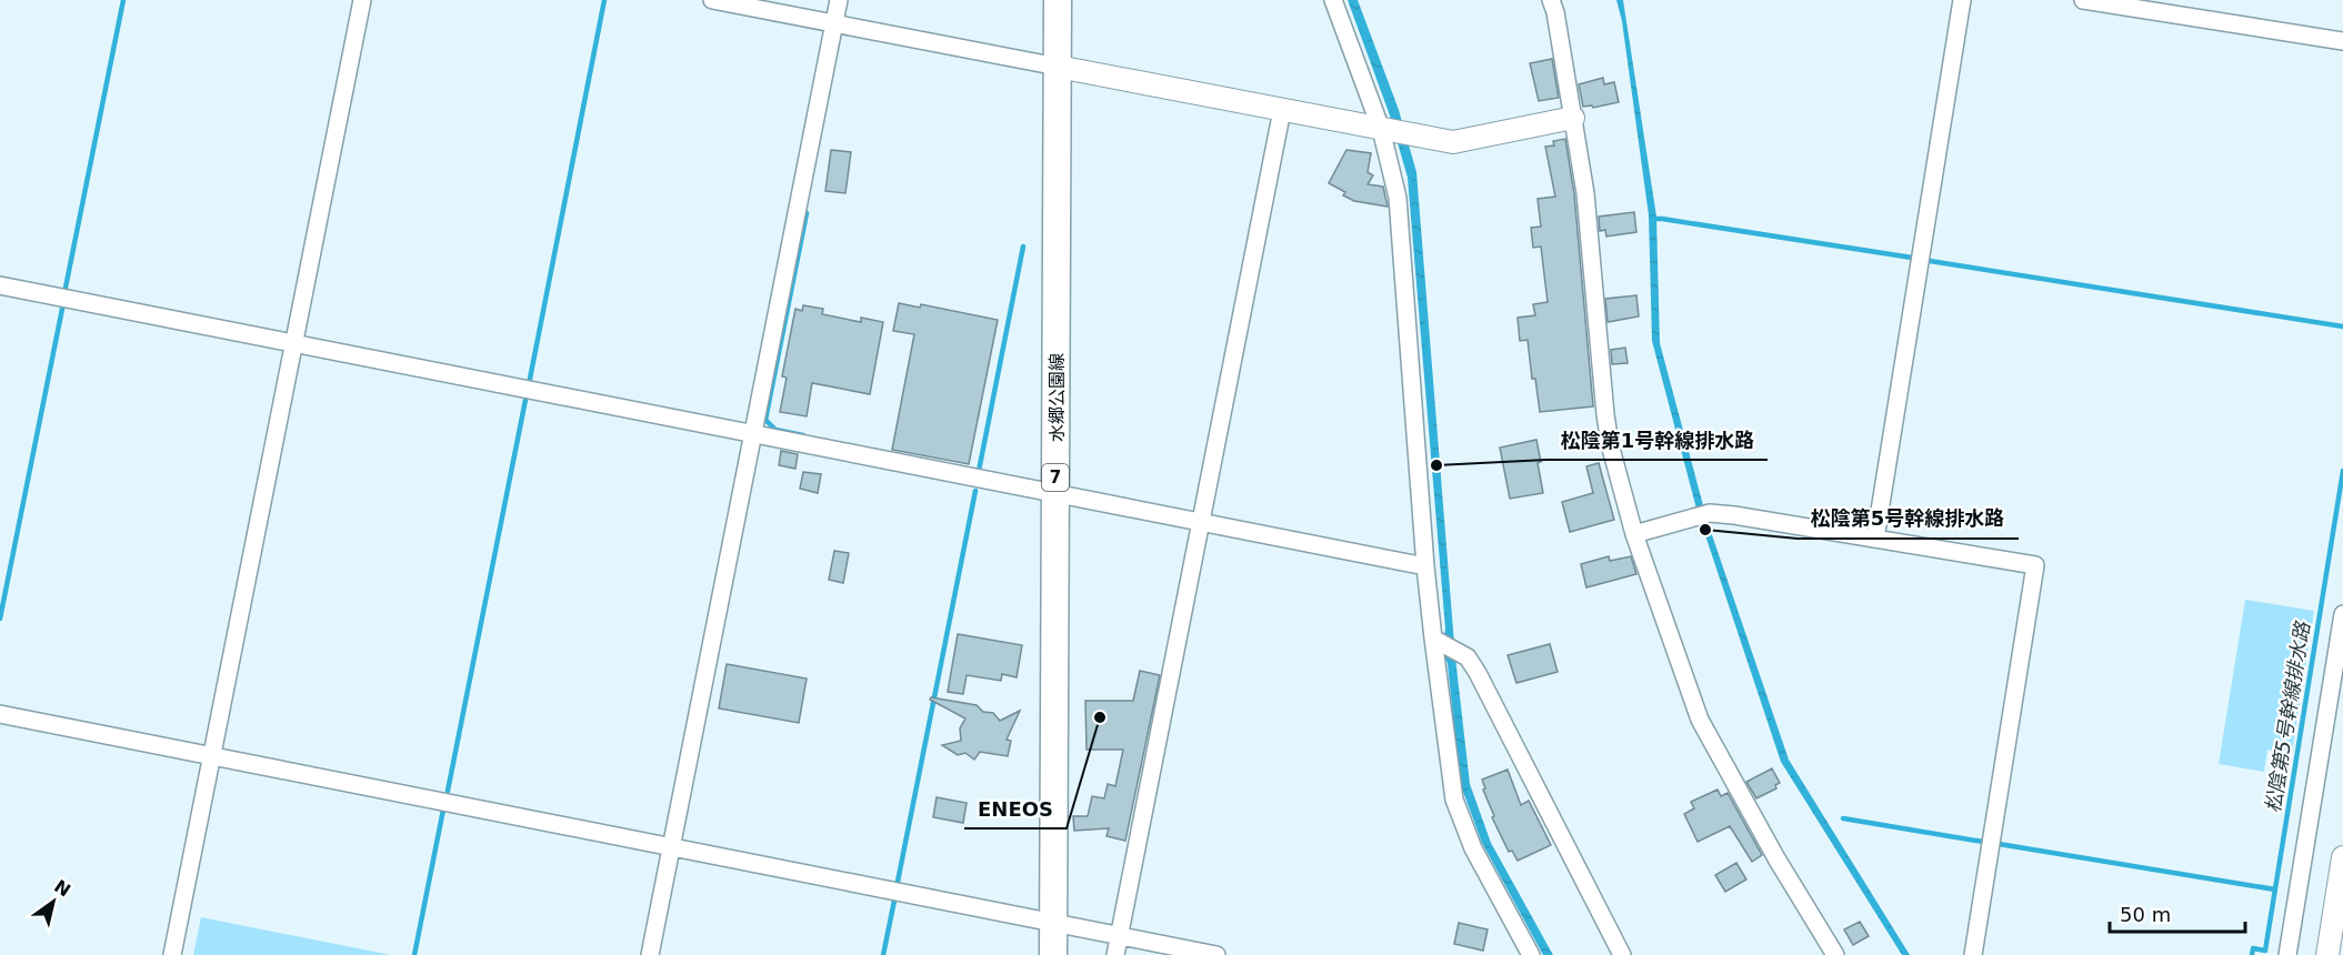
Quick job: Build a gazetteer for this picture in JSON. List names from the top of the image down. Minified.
{"streets":{"main road":["水郷公園線","7"]},"water":["松陰第5号幹線排水路"],"places":["松陰第1号幹線排水路","松陰第5号幹線排水路","ENEOS"],"scale_bar":"50 m","north":"top right"}
